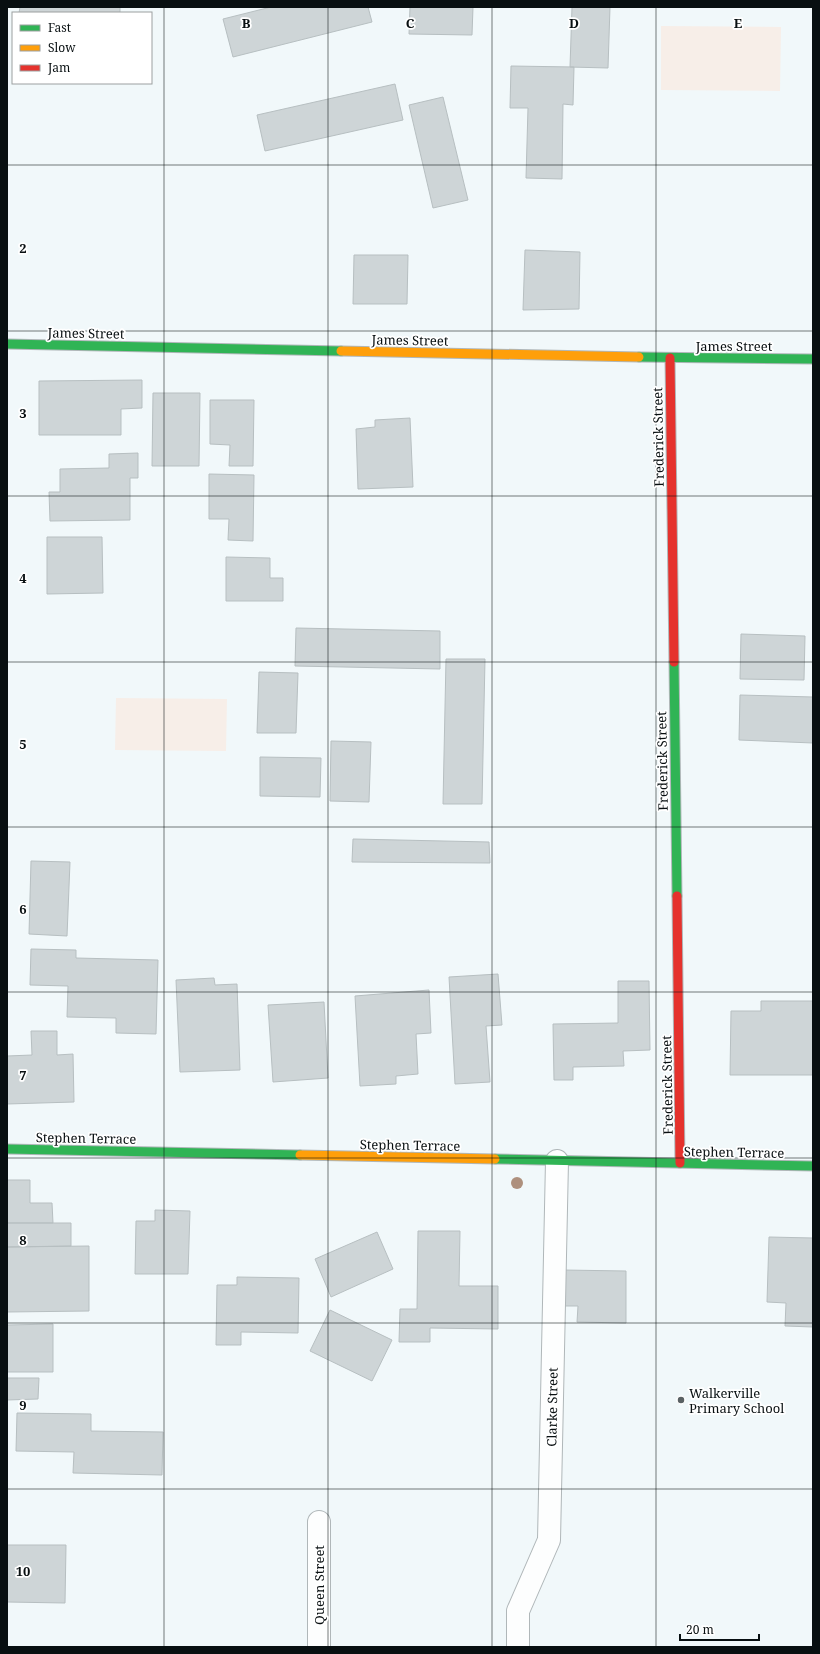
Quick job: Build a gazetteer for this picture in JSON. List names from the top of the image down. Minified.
{"streets":{"street":["James Street","Frederick Street","Stephen Terrace","Clarke Street","Queen Street"]},"crossings":[["James Street","Frederick Street"],["Frederick Street","Stephen Terrace"],["Stephen Terrace","Clarke Street"]],"places":["Walkerville Primary School"],"legend":["Fast","Slow","Jam"],"scale_bar":"20 m","grid":{"columns":["B","C","D","E"],"rows":["2","3","4","5","6","7","8","9","10"]}}
